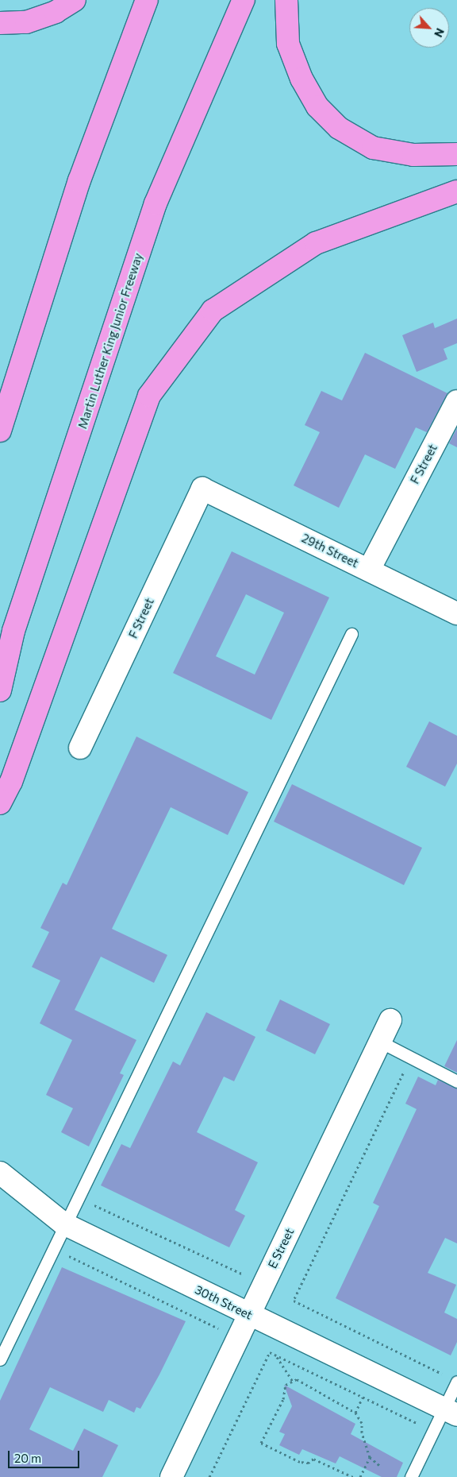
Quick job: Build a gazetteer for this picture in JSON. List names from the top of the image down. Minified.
{"streets":{"highway":["Martin Luther King Junior Freeway"],"street":["F Street","29th Street","E Street","30th Street"]},"crossings":[["F Street","29th Street"],["E Street","30th Street"]],"scale_bar":"20 m","north":"bottom right"}
